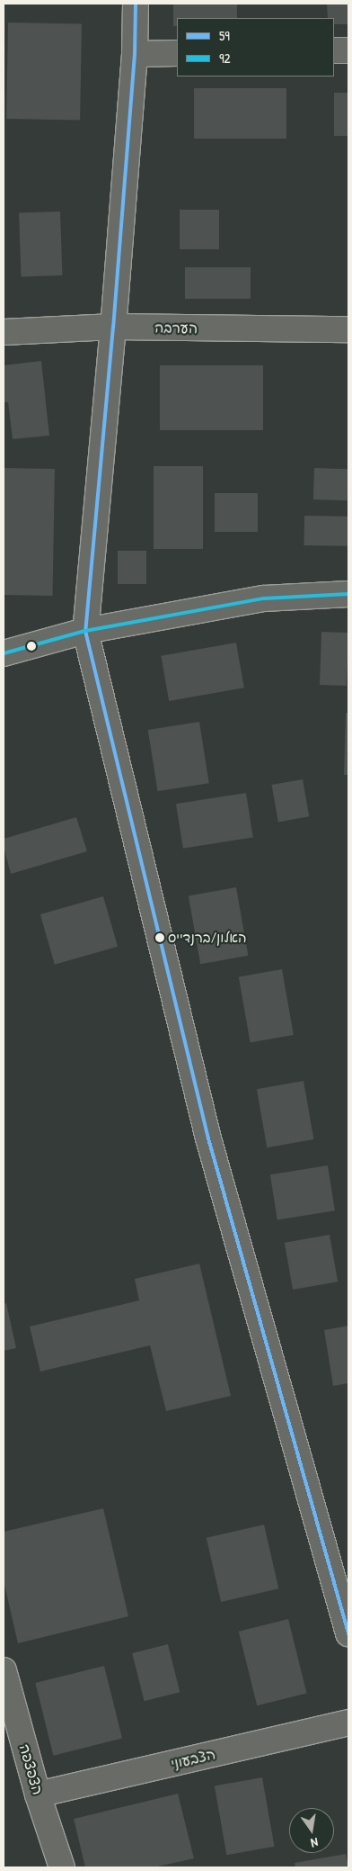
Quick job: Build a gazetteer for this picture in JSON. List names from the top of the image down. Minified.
{"streets":{"street":["הערבה","הצבעוני","הצפצפה"]},"crossings":[["הצבעוני","הצפצפה"]],"places":["האלון/ברנדייס"],"lines":["transit line 59","transit line 92"],"legend":["59","92"],"north":"bottom"}
